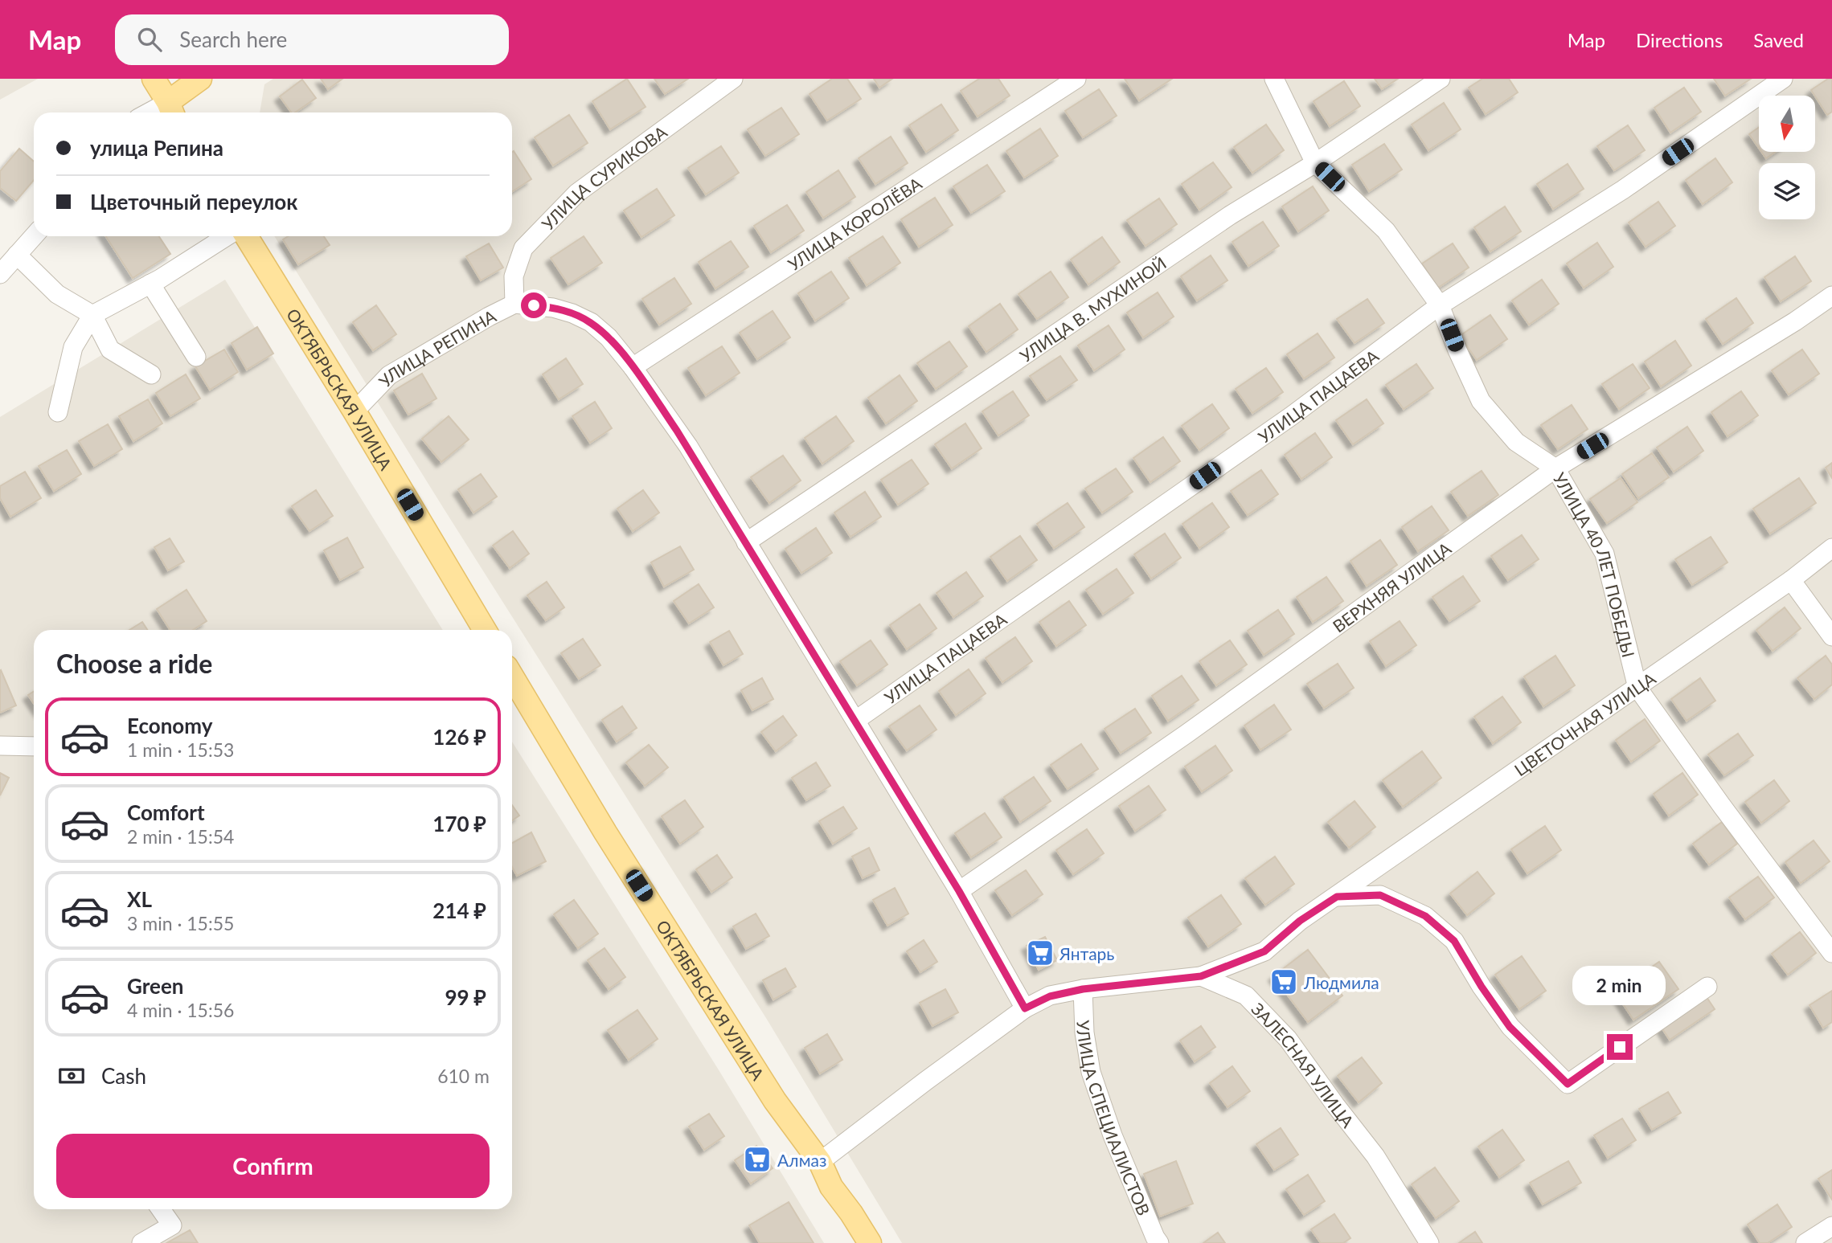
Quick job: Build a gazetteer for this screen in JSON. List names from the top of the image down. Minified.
{"streets":{"main road":["ОКТЯБРЬСКАЯ УЛИЦА"],"street":["УЛИЦА СУРИКОВА","УЛИЦА КОРОЛЁВА","УЛИЦА В. МУХИНОЙ","УЛИЦА РЕПИНА","УЛИЦА ПАЦАЕВА","УЛИЦА 40 ЛЕТ ПОБЕДЫ","ВЕРХНЯЯ УЛИЦА","ЦВЕТОЧНАЯ УЛИЦА","ЗАЛЕСНАЯ УЛИЦА","УЛИЦА СПЕЦИАЛИСТОВ"]},"crossings":[["УЛИЦА СУРИКОВА","УЛИЦА РЕПИНА"],["УЛИЦА КОРОЛЁВА","УЛИЦА РЕПИНА"],["УЛИЦА В. МУХИНОЙ","УЛИЦА РЕПИНА"],["УЛИЦА В. МУХИНОЙ","УЛИЦА 40 ЛЕТ ПОБЕДЫ"],["УЛИЦА РЕПИНА","ОКТЯБРЬСКАЯ УЛИЦА"],["УЛИЦА РЕПИНА","УЛИЦА ПАЦАЕВА"],["УЛИЦА РЕПИНА","ВЕРХНЯЯ УЛИЦА"],["УЛИЦА РЕПИНА","ЗАЛЕСНАЯ УЛИЦА"],["ОКТЯБРЬСКАЯ УЛИЦА","ЗАЛЕСНАЯ УЛИЦА"],["УЛИЦА ПАЦАЕВА","УЛИЦА 40 ЛЕТ ПОБЕДЫ"],["УЛИЦА 40 ЛЕТ ПОБЕДЫ","ВЕРХНЯЯ УЛИЦА"],["УЛИЦА 40 ЛЕТ ПОБЕДЫ","ЦВЕТОЧНАЯ УЛИЦА"],["ЦВЕТОЧНАЯ УЛИЦА","ЗАЛЕСНАЯ УЛИЦА"],["ЗАЛЕСНАЯ УЛИЦА","УЛИЦА СПЕЦИАЛИСТОВ"]],"places":{"supermarket":["Янтарь","Людмила","Алмаз"]},"north":"bottom","page":{"header":"Map","search":"Search here","nav":["Map","Directions","Saved"],"banner":["улица Репина","Цветочный переулок"],"heading":"Choose a ride","list":[{"name":"Economy","note":"1 min · 15:53","value":"126 ₽"},{"name":"Comfort","note":"2 min · 15:54","value":"170 ₽"},{"name":"XL","note":"3 min · 15:55","value":"214 ₽"},{"name":"Green","note":"4 min · 15:56","value":"99 ₽"}],"bubble":"2 min","pay":["Cash","610 m"],"buttons":"Confirm"}}
